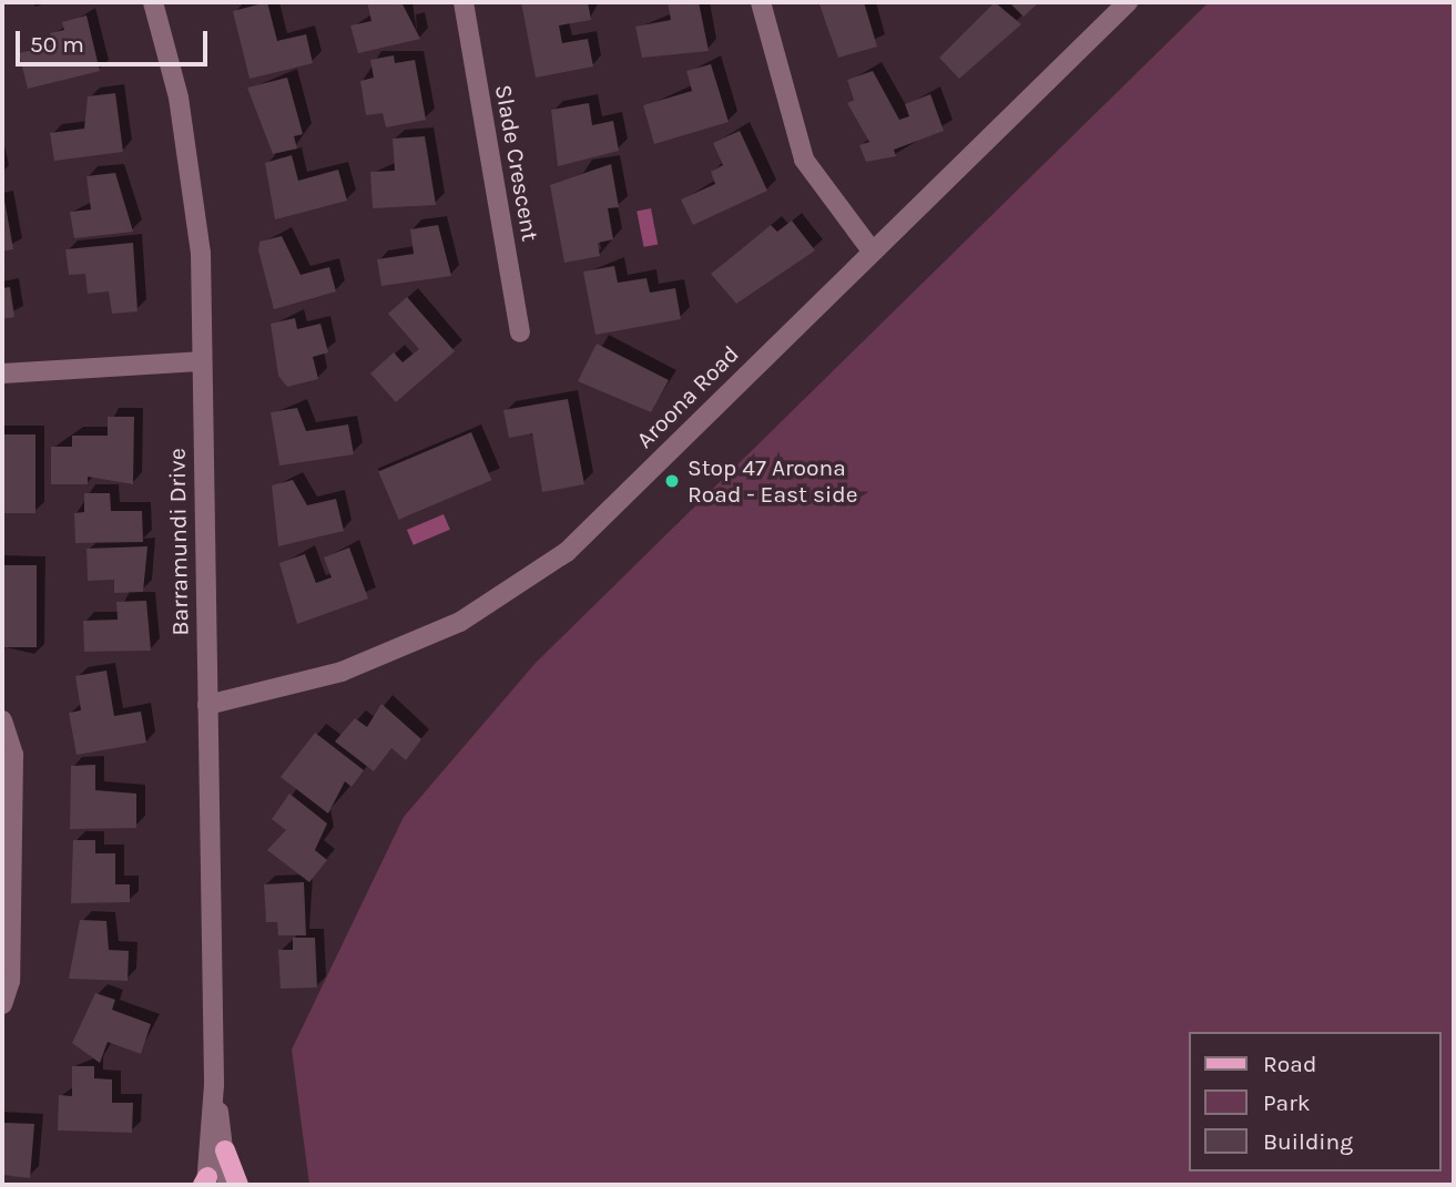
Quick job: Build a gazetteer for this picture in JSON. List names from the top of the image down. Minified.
{"streets":{"street":["Slade Crescent","Aroona Road","Barramundi Drive"]},"crossings":[["Aroona Road","Barramundi Drive"]],"places":["Stop 47 Aroona Road - East side"],"legend":["Road","Park","Building"],"scale_bar":"50 m"}
